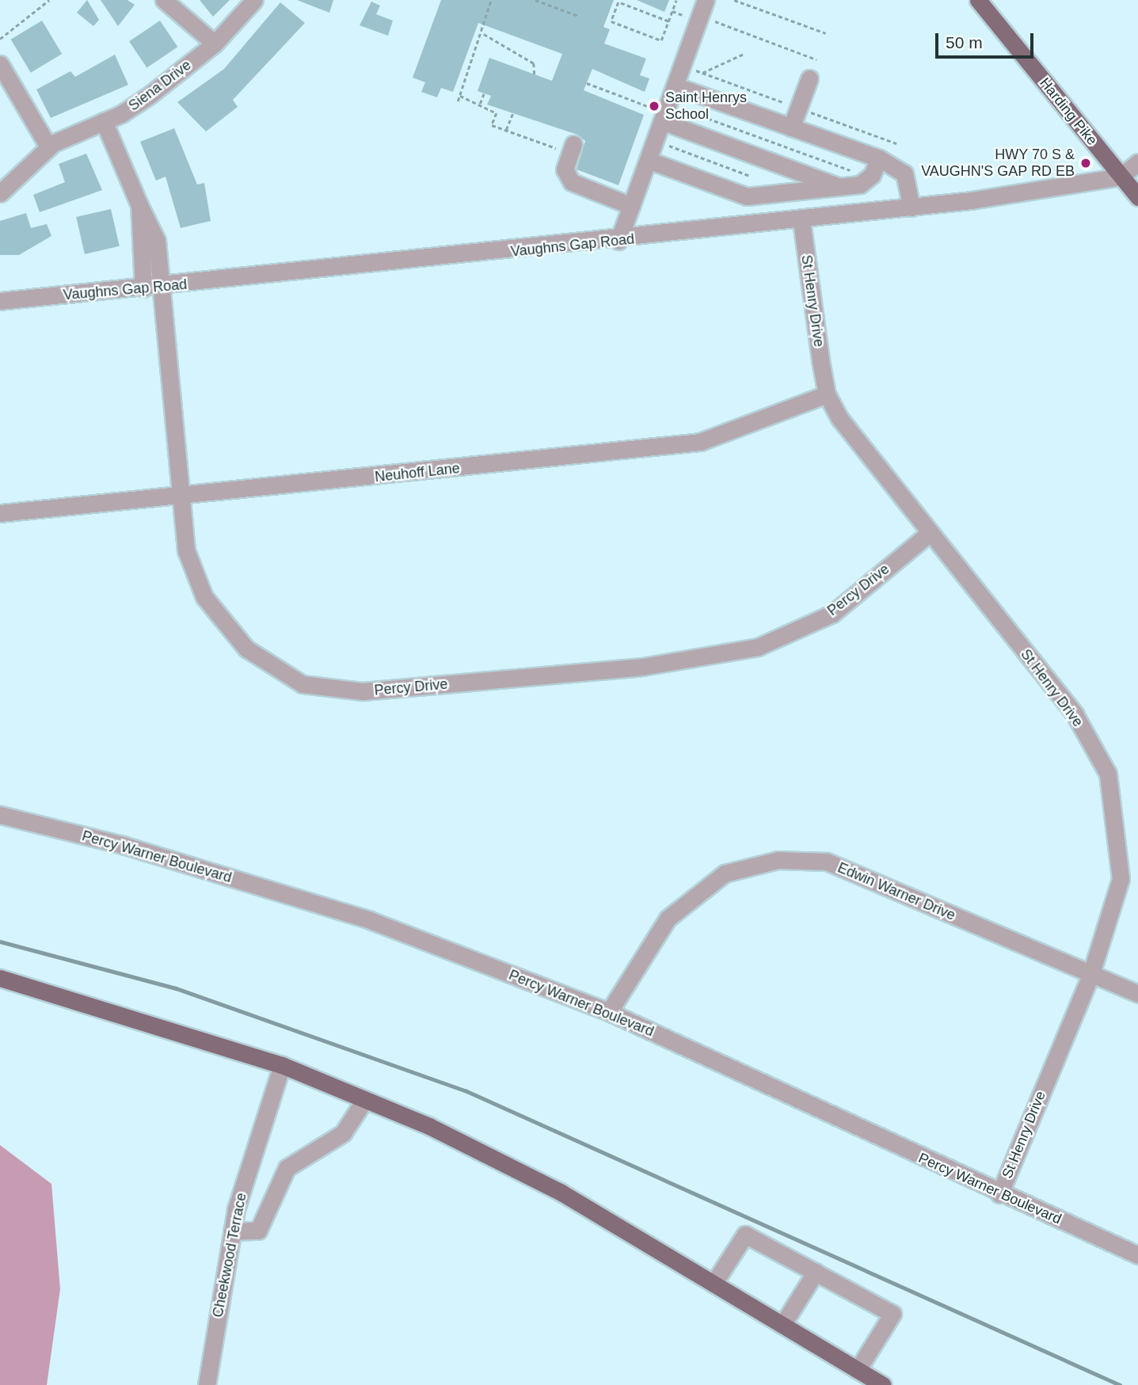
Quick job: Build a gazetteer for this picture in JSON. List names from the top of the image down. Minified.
{"streets":{"main road":["Harding Pike"],"street":["Siena Drive","Vaughns Gap Road","St Henry Drive","Neuhoff Lane","Percy Drive","Percy Warner Boulevard","Edwin Warner Drive","Cheekwood Terrace"]},"crossings":[["Siena Drive","Percy Drive"],["Harding Pike","Vaughns Gap Road"],["Vaughns Gap Road","St Henry Drive"],["Vaughns Gap Road","Percy Drive"],["St Henry Drive","Neuhoff Lane"],["St Henry Drive","Percy Drive"],["St Henry Drive","Percy Warner Boulevard"],["St Henry Drive","Edwin Warner Drive"],["Neuhoff Lane","Percy Drive"],["Percy Warner Boulevard","Edwin Warner Drive"]],"places":["Saint Henrys School","HWY 70 S & VAUGHN'S GAP RD EB"],"scale_bar":"50 m"}
